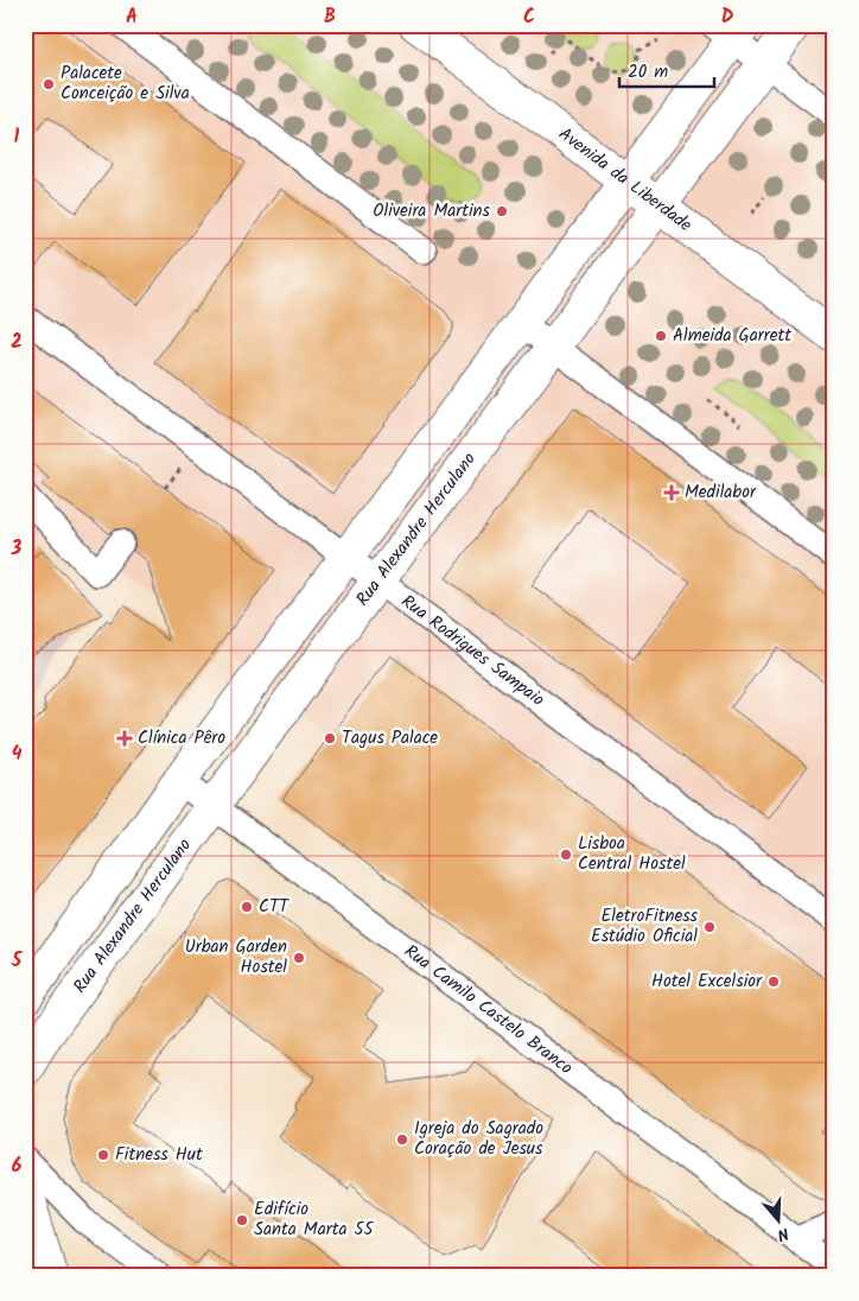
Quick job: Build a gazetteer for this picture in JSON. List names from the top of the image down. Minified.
{"streets":{"main road":["Avenida da Liberdade","Rua Alexandre Herculano"],"street":["Rua Rodrigues Sampaio","Rua Camilo Castelo Branco"]},"crossings":[["Avenida da Liberdade","Rua Alexandre Herculano"],["Rua Alexandre Herculano","Rua Rodrigues Sampaio"],["Rua Alexandre Herculano","Rua Camilo Castelo Branco"]],"places":{"other":["Palacete Conceição e Silva","Oliveira Martins","Almeida Garrett","Tagus Palace","Lisboa Central Hostel","CTT","EletroFitness Estúdio Oficial","Urban Garden Hostel","Hotel Excelsior","Igreja do Sagrado Coração de Jesus","Fitness Hut","Edifício Santa Marta 55"],"health":["Medilabor","Clínica Pêro"]},"scale_bar":"20 m","north":"bottom","grid":{"columns":["A","B","C","D"],"rows":["1","2","3","4","5","6"]}}
